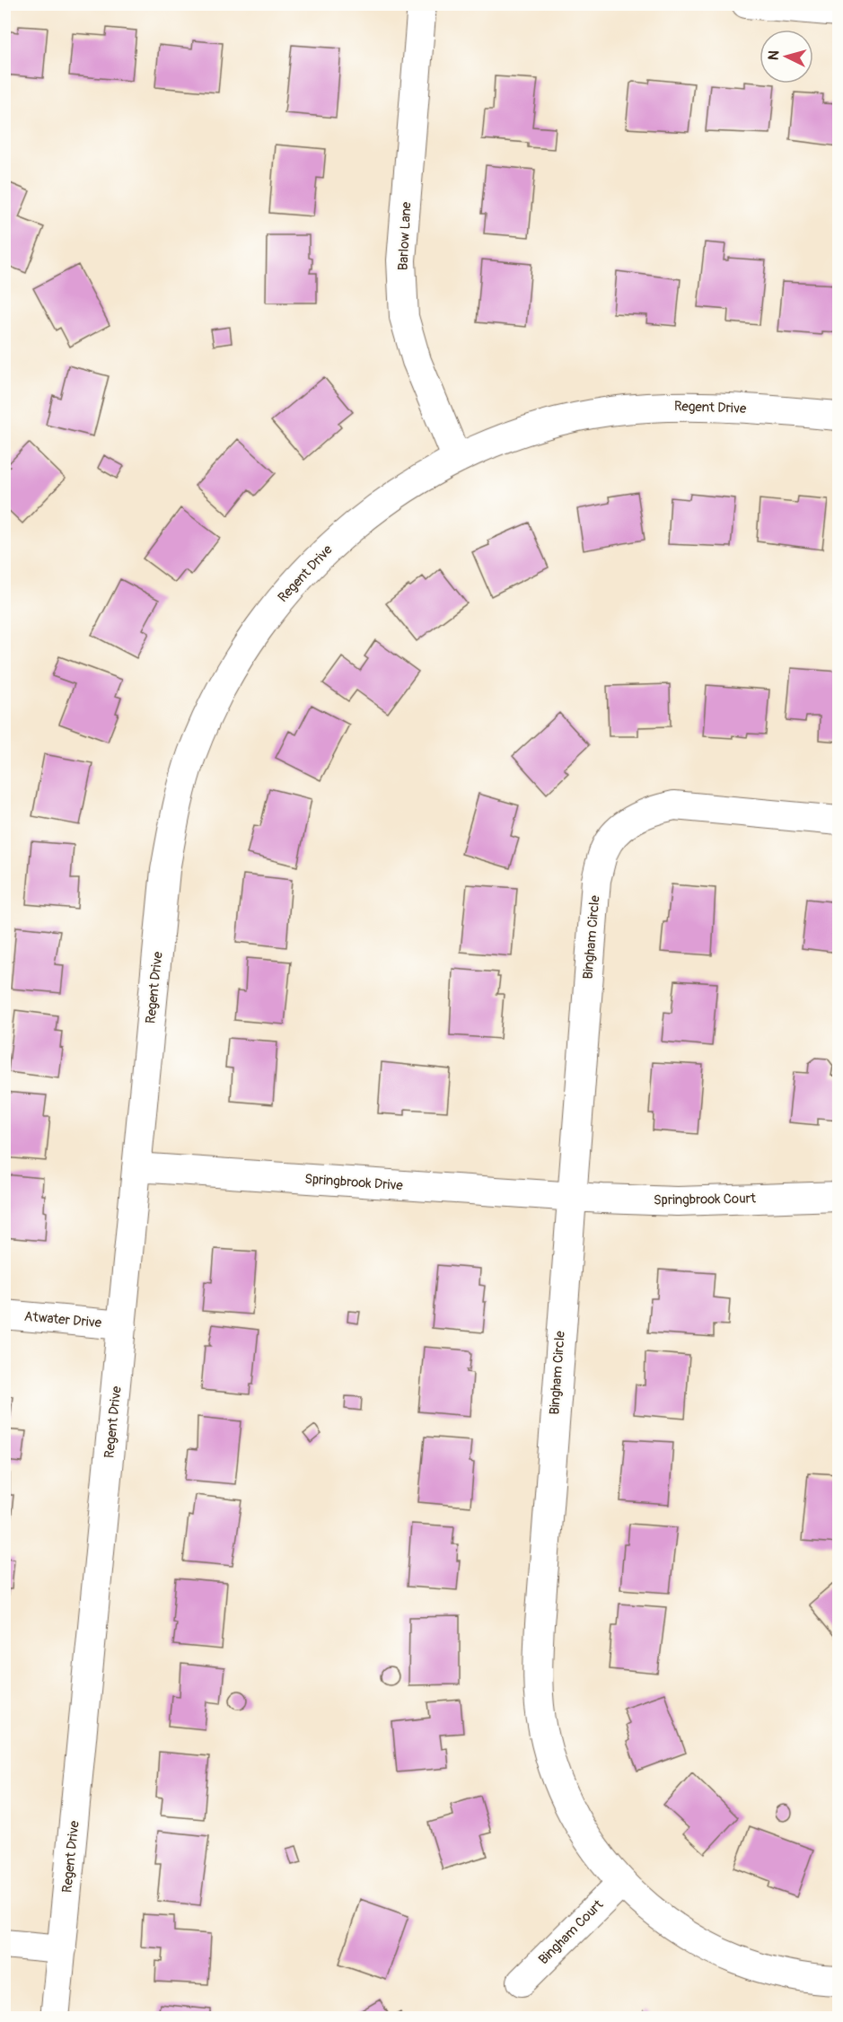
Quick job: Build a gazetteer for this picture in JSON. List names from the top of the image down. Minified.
{"streets":{"street":["Barlow Lane","Regent Drive","Bingham Circle","Springbrook Drive","Springbrook Court","Atwater Drive","Bingham Court"]},"crossings":[["Barlow Lane","Regent Drive"],["Regent Drive","Springbrook Drive"],["Regent Drive","Atwater Drive"],["Bingham Circle","Springbrook Drive"],["Bingham Circle","Springbrook Court"],["Bingham Circle","Bingham Court"],["Springbrook Drive","Springbrook Court"]],"north":"left"}
